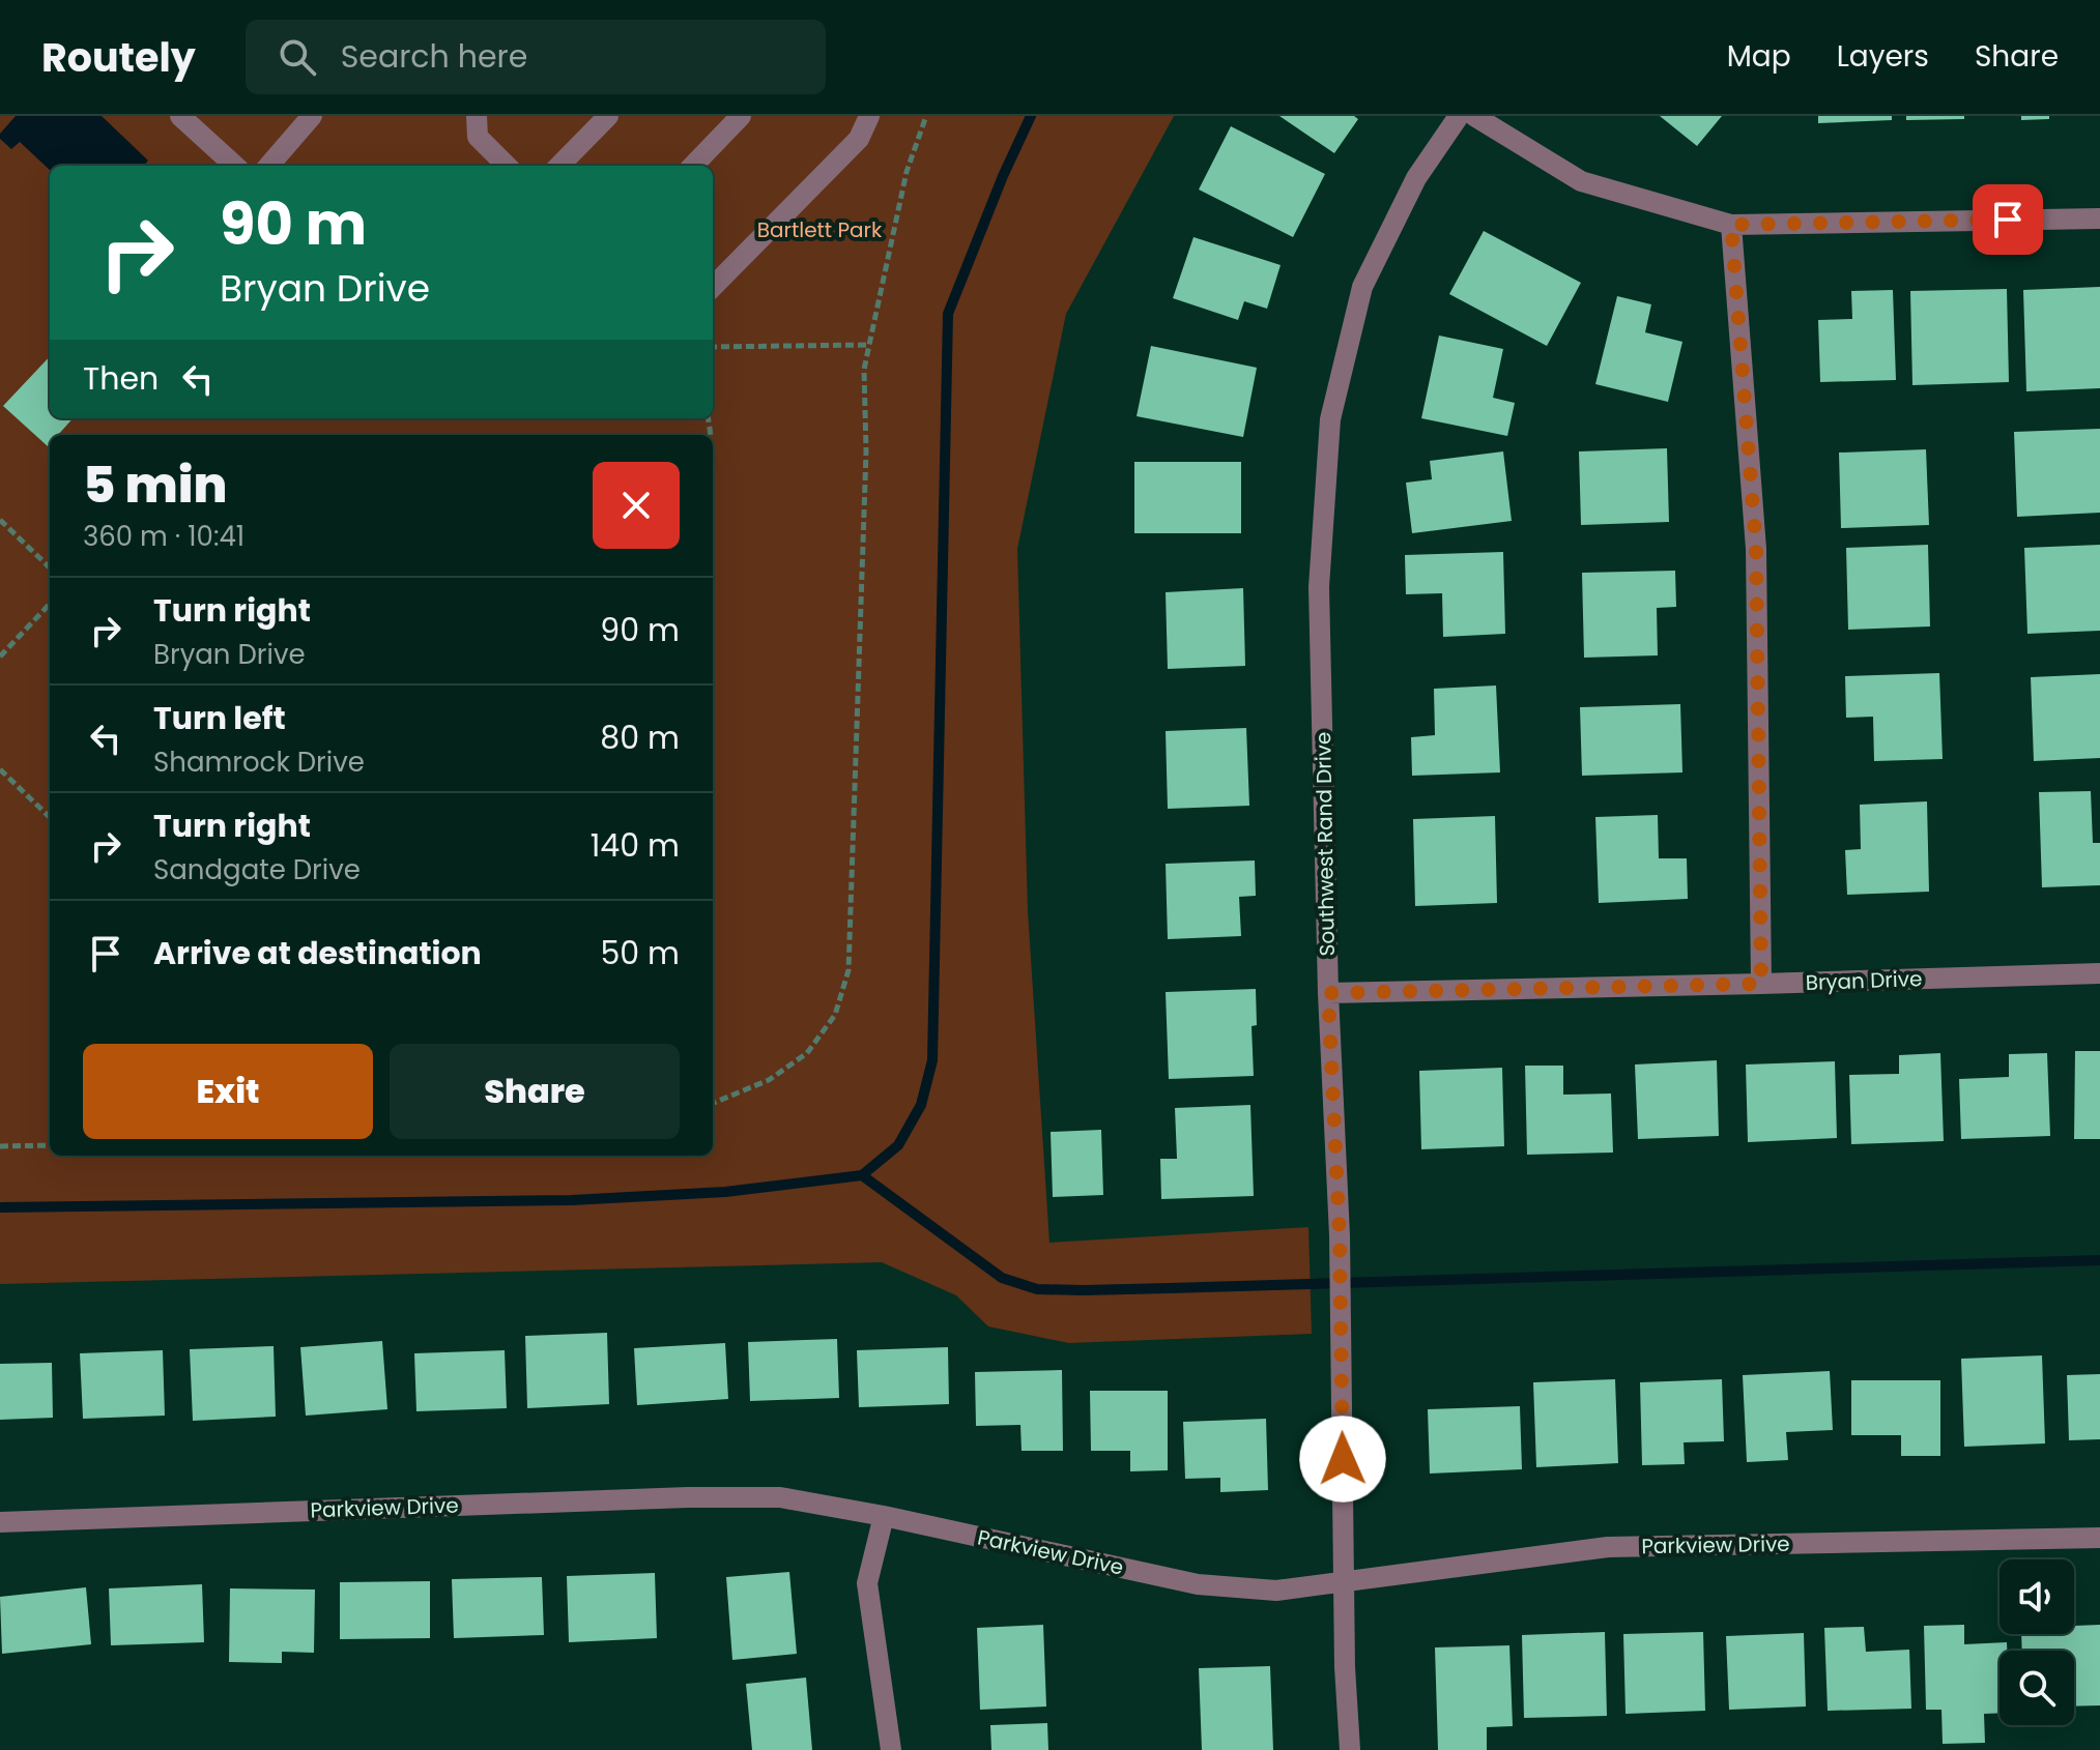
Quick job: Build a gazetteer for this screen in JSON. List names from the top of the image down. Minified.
{"streets":{"street":["Southwest Rand Drive","Bryan Drive","Parkview Drive"]},"crossings":[["Southwest Rand Drive","Bryan Drive"],["Southwest Rand Drive","Parkview Drive"]],"parks":["Bartlett Park"],"page":{"header":"Routely","search":"Search here","nav":["Map","Layers","Share"],"turn":["90 m","Bryan Drive"],"then":"Then","heading":["5 min","360 m · 10:41"],"list":[{"name":"Turn right","note":"Bryan Drive","value":"90 m"},{"name":"Turn left","note":"Shamrock Drive","value":"80 m"},{"name":"Turn right","note":"Sandgate Drive","value":"140 m"},{"name":"Arrive at destination","value":"50 m"}],"buttons":["Exit","Share"]}}
